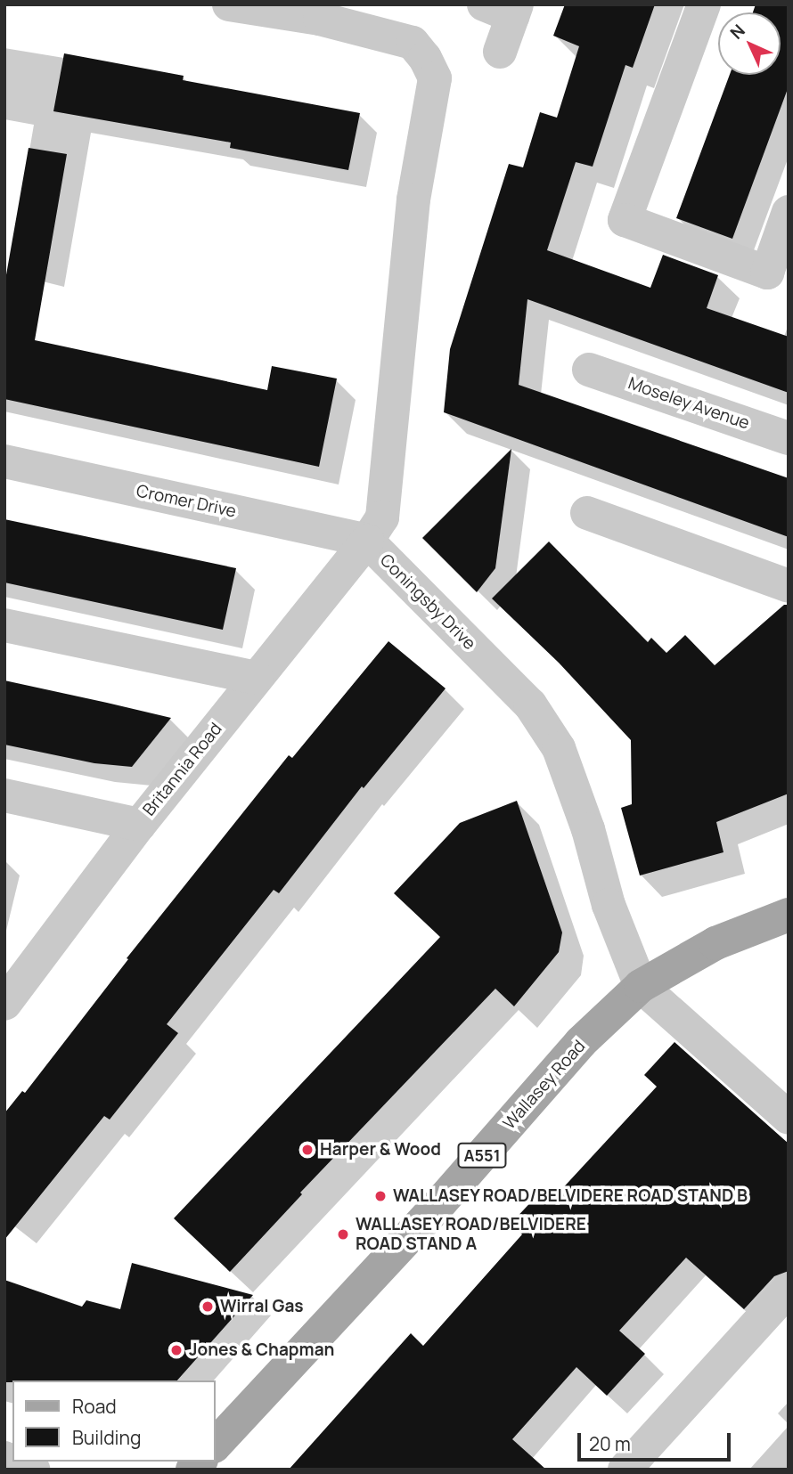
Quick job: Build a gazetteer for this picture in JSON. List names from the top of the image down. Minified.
{"streets":{"main road":["Wallasey Road","A551"],"street":["Moseley Avenue","Cromer Drive","Coningsby Drive","Britannia Road"]},"crossings":[["Cromer Drive","Coningsby Drive"],["Cromer Drive","Britannia Road"],["Coningsby Drive","Britannia Road"],["Coningsby Drive","Wallasey Road"]],"places":["Harper & Wood","WALLASEY ROAD/BELVIDERE ROAD STAND B","WALLASEY ROAD/BELVIDERE ROAD STAND A","Wirral Gas","Jones & Chapman"],"legend":["Road","Building"],"scale_bar":"20 m","north":"top left"}
